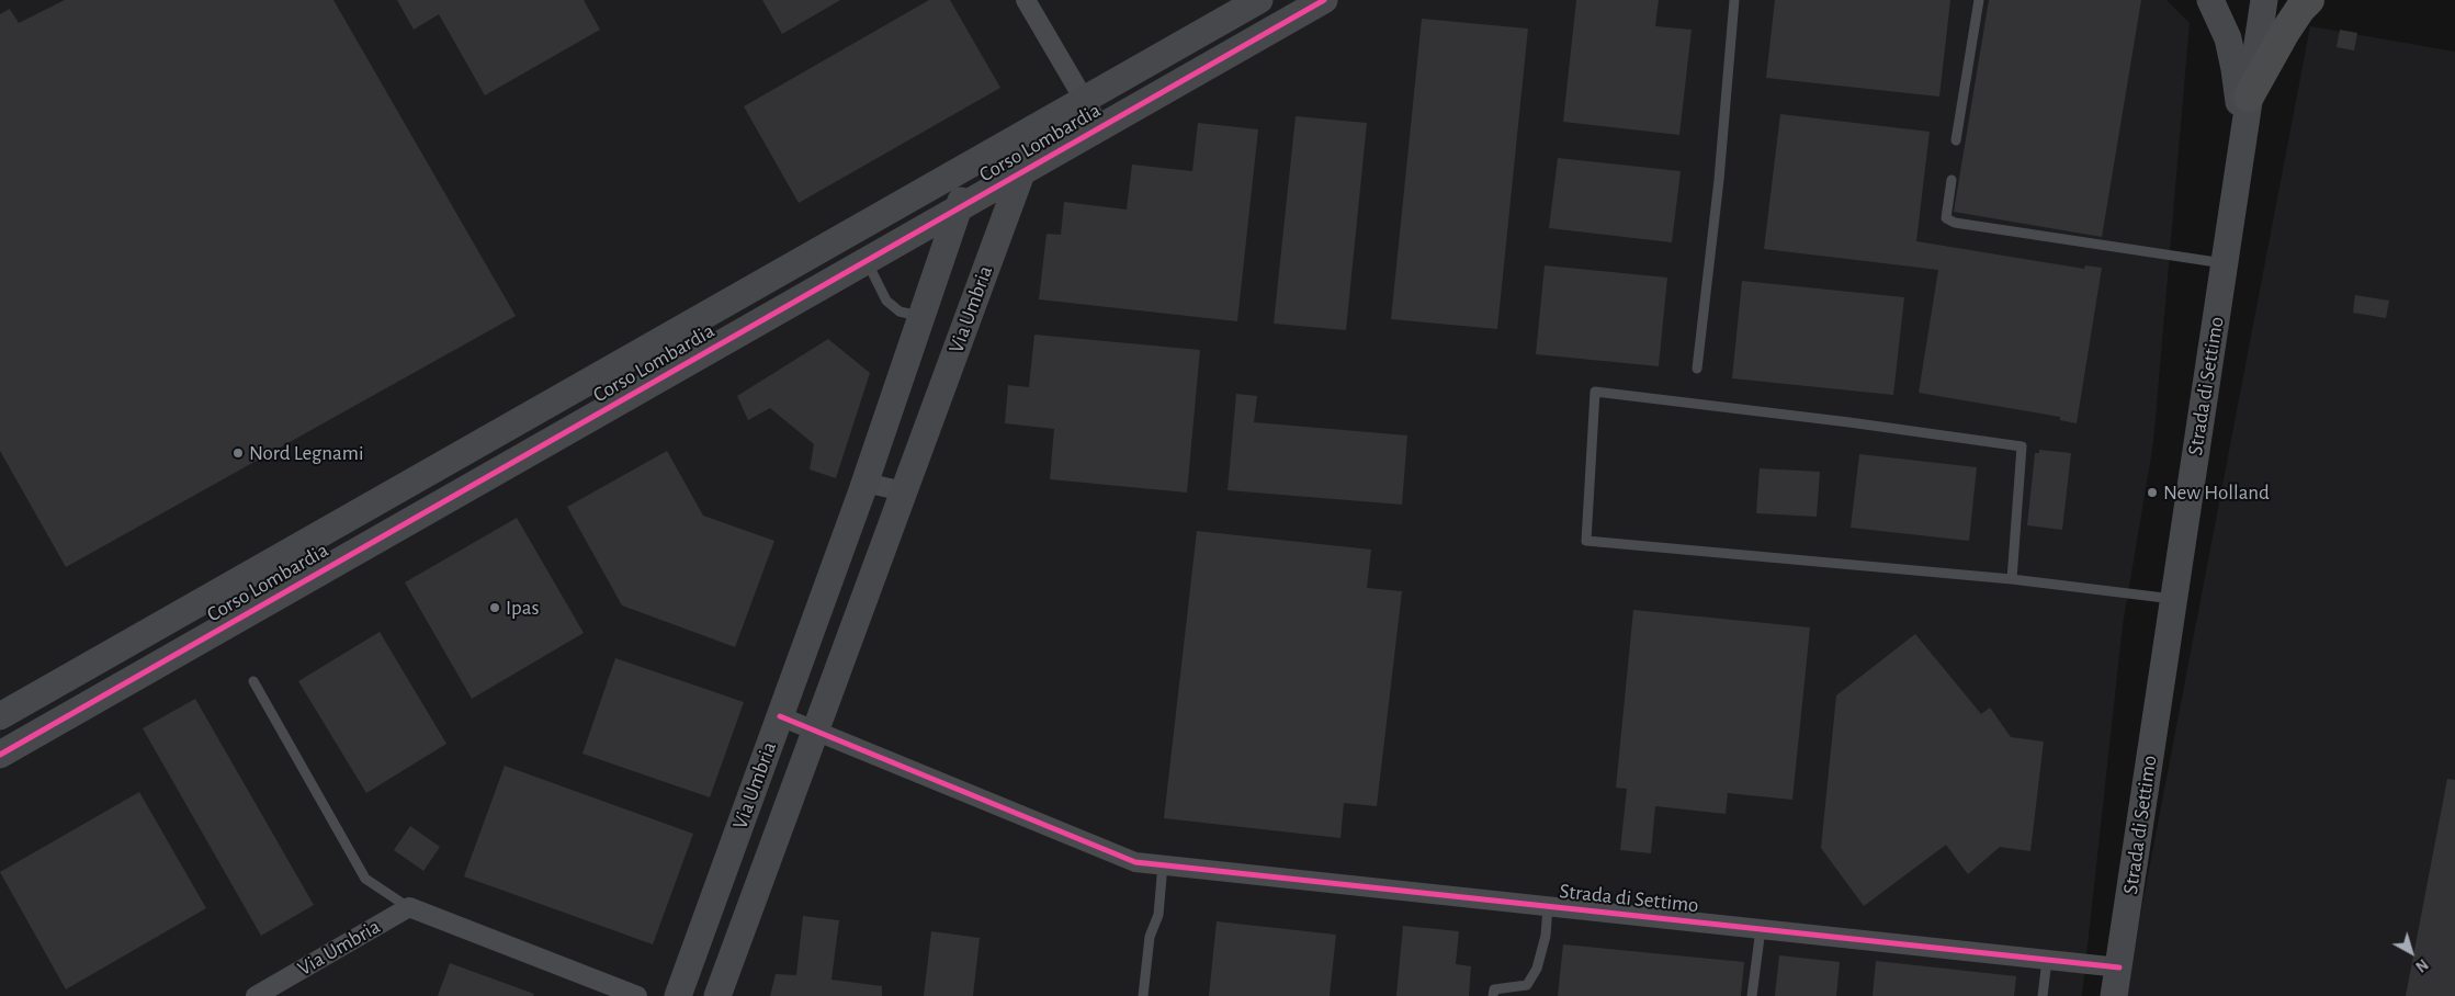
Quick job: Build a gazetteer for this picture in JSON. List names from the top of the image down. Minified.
{"streets":{"street":["Corso Lombardia","Via Umbria","Strada di Settimo"]},"crossings":[["Corso Lombardia","Via Umbria"],["Via Umbria","Strada di Settimo"]],"places":["Nord Legnami","New Holland","Ipas"],"north":"bottom right"}
